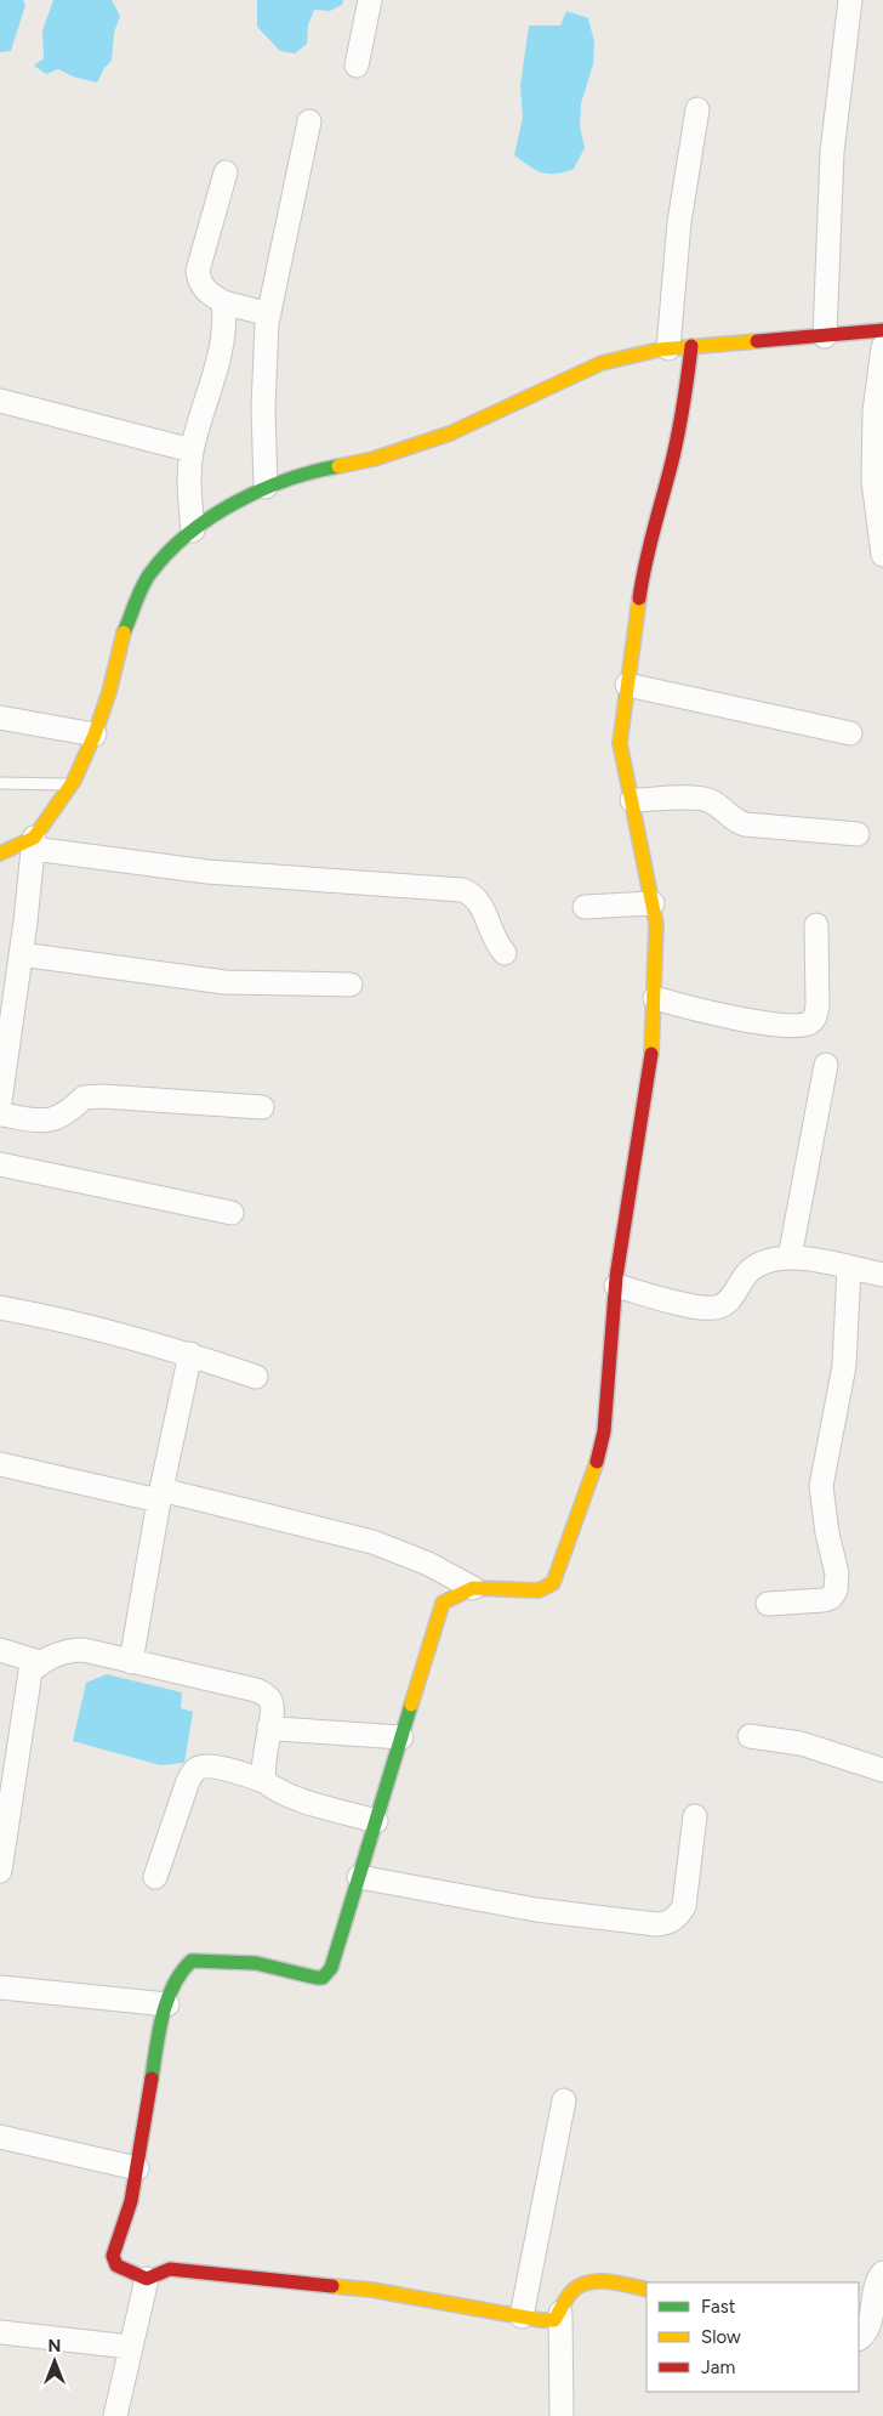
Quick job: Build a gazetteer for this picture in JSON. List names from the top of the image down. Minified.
{"legend":["Fast","Slow","Jam"],"north":"top"}
